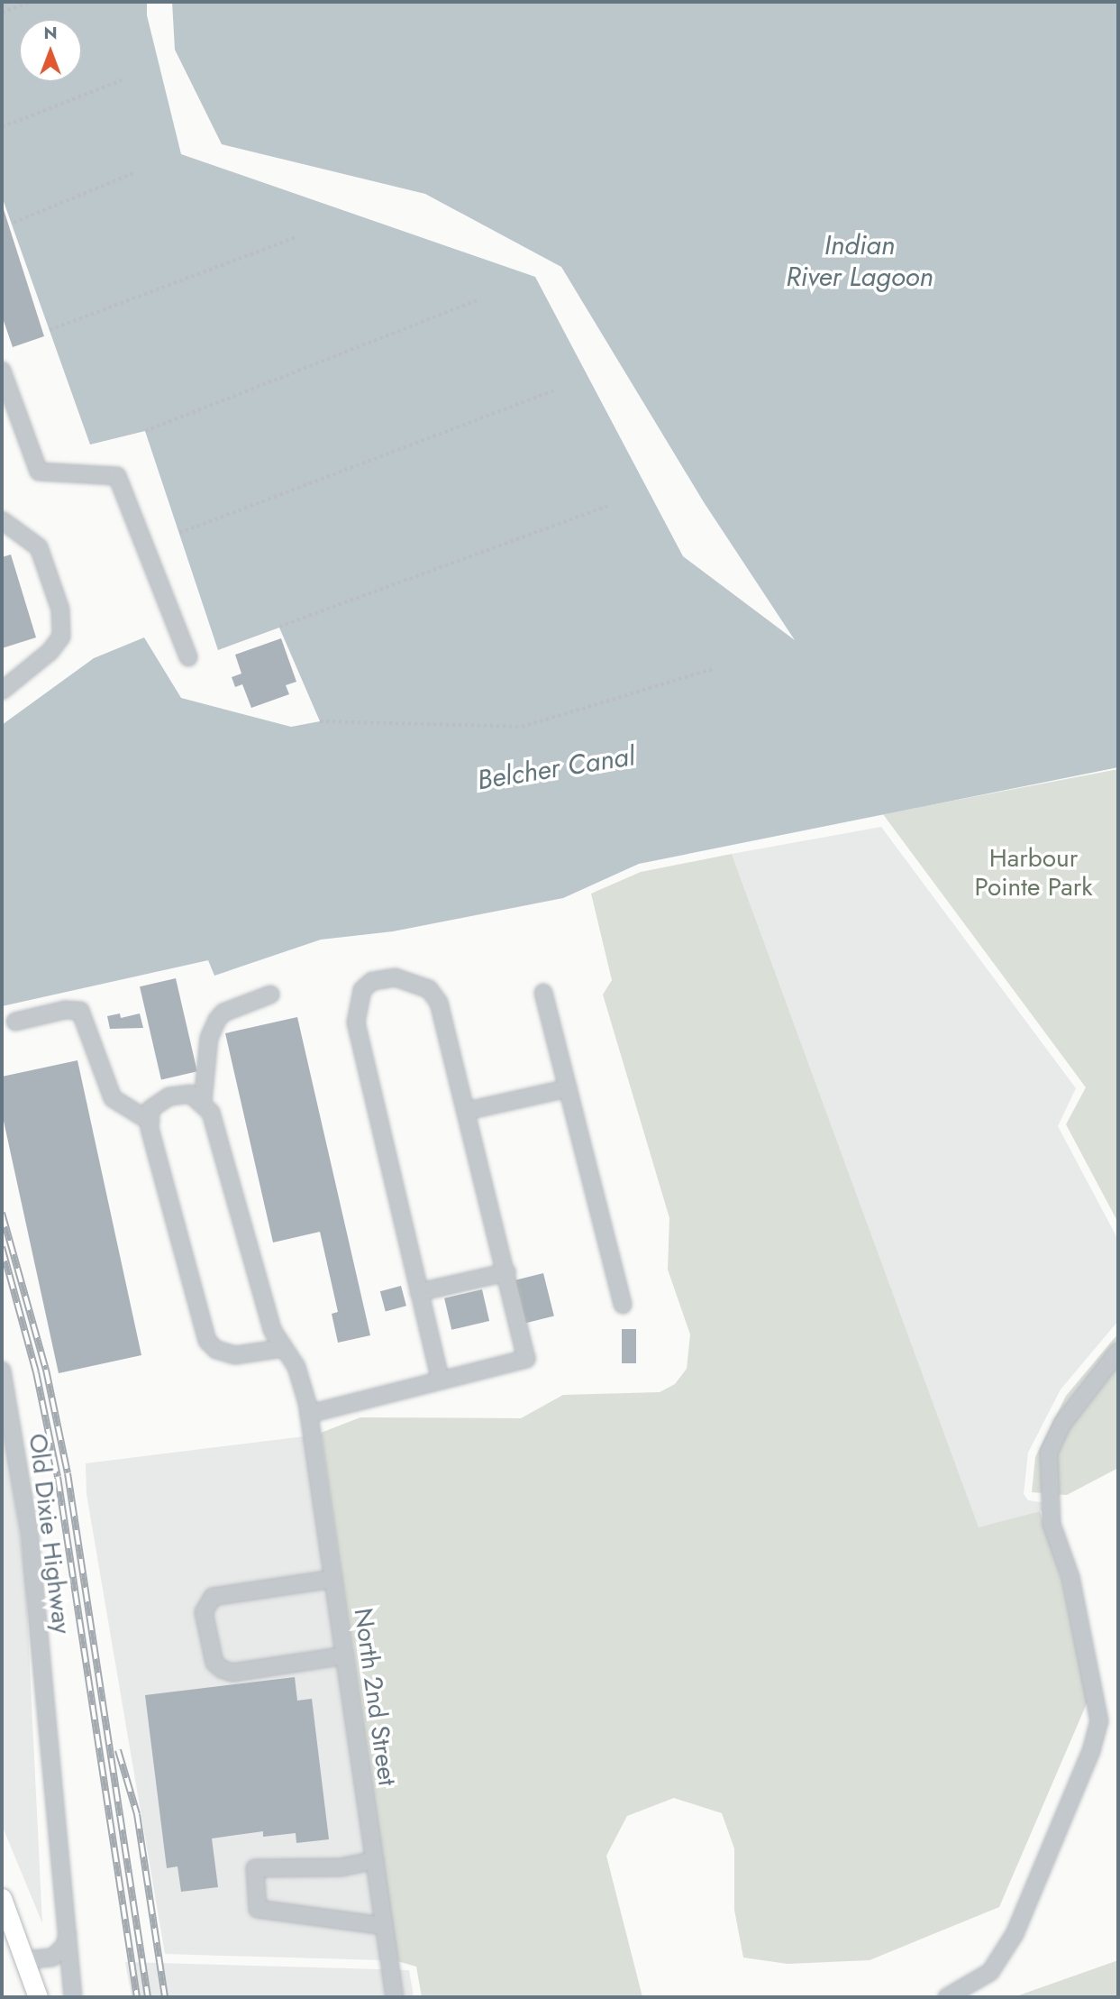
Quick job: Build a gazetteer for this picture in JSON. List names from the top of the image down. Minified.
{"streets":{"street":["Old Dixie Highway","North 2nd Street"]},"water":["Indian River Lagoon","Belcher Canal"],"parks":["Harbour Pointe Park"],"north":"top"}
